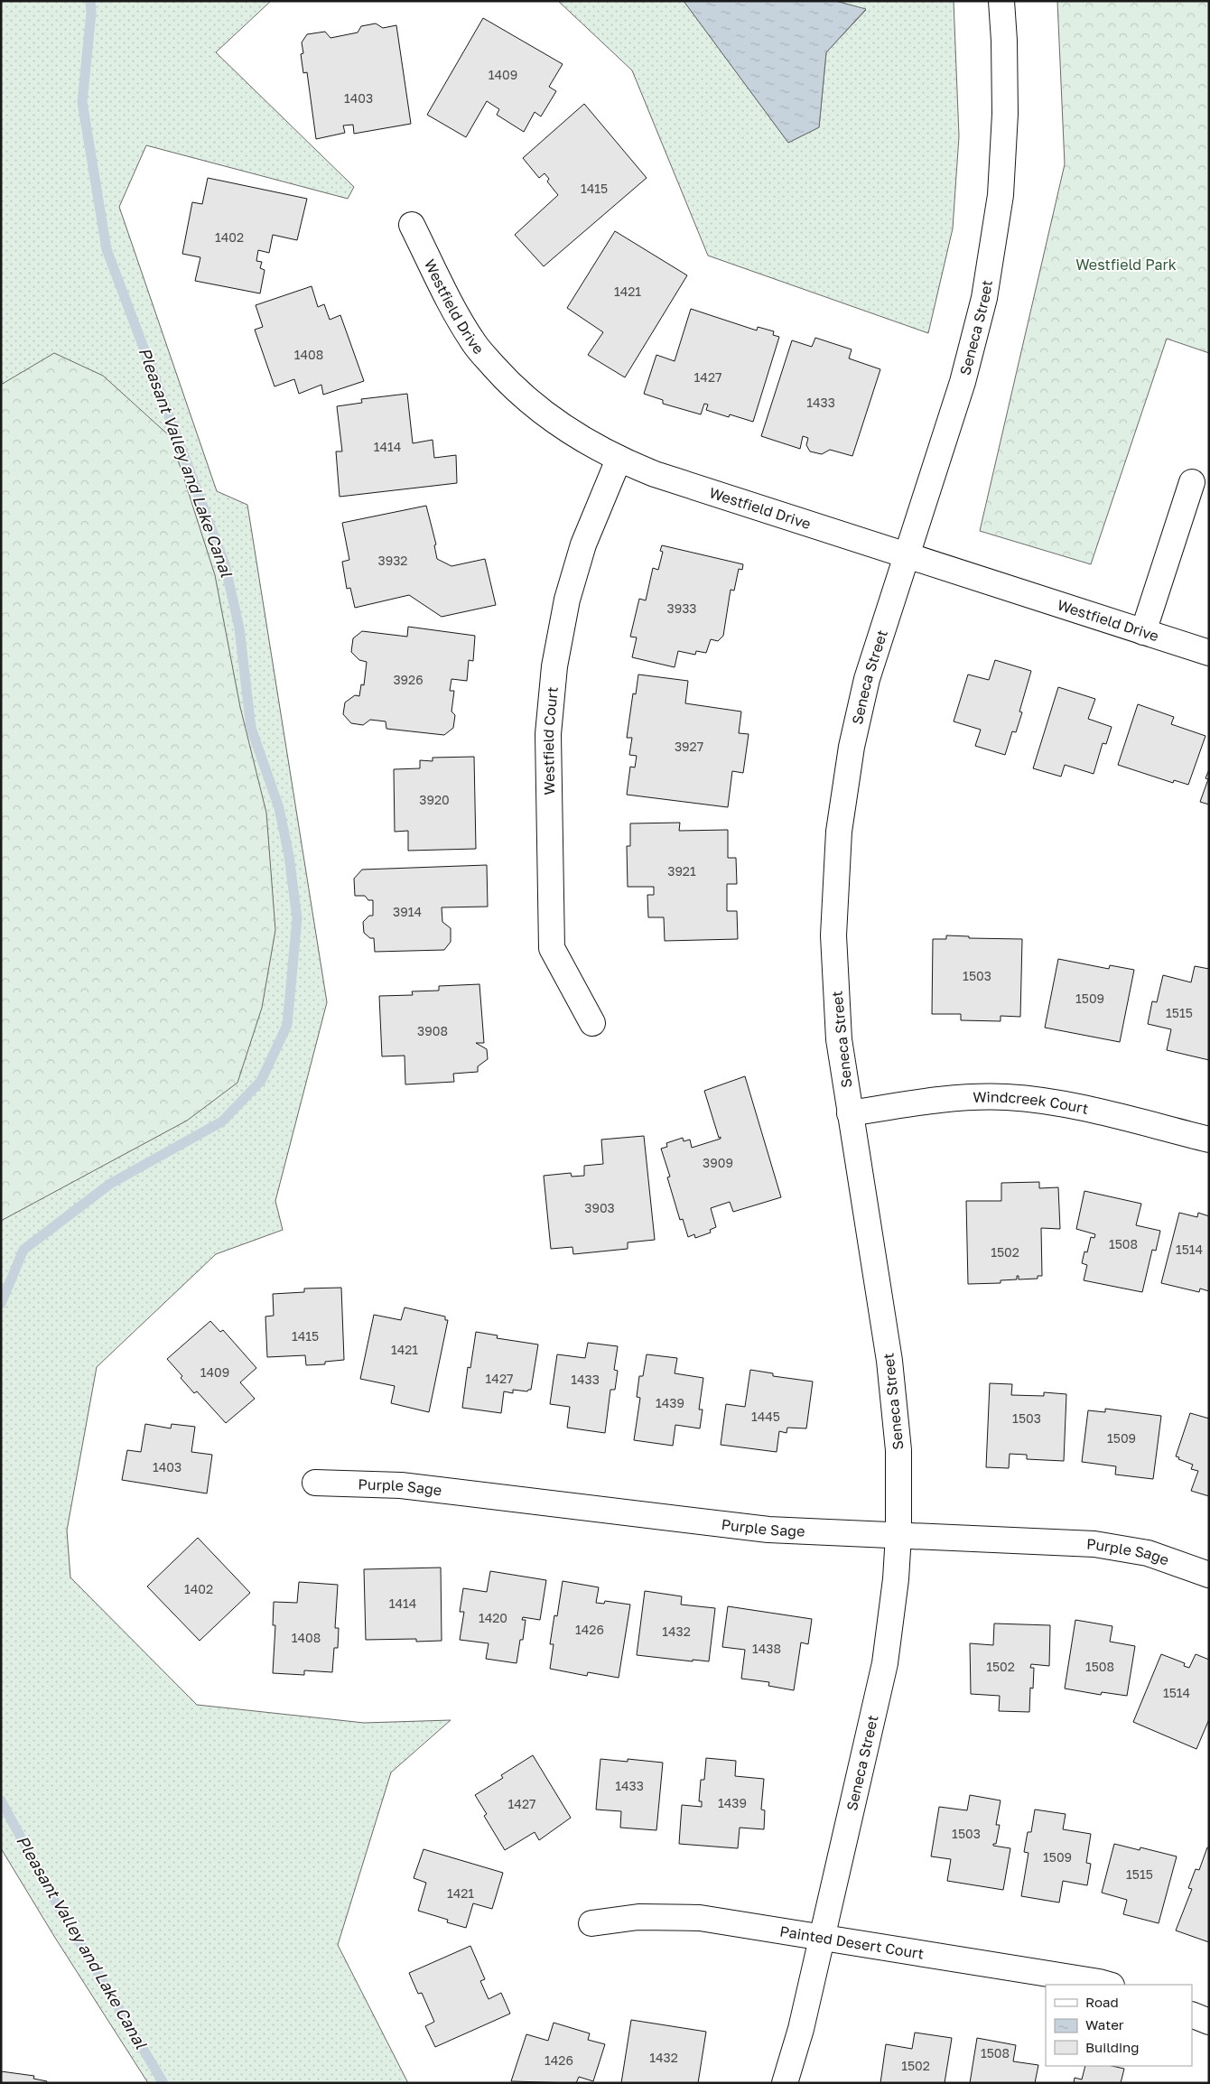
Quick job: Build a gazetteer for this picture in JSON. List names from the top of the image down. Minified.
{"streets":{"street":["Westfield Drive","Seneca Street","Westfield Court","Windcreek Court","Purple Sage","Painted Desert Court"]},"crossings":[["Westfield Drive","Seneca Street"],["Westfield Drive","Westfield Court"],["Seneca Street","Windcreek Court"],["Seneca Street","Purple Sage"],["Seneca Street","Painted Desert Court"]],"water":["Pleasant Valley and Lake Canal"],"parks":["Westfield Park"],"house_numbers":["1409","1403","1415","1402","1421","1408","1427","1433","1414","3932","3933","3926","3927","3920","3921","3914","1503","1509","1515","3908","3909","3903","1508","1514","1502","1415","1421","1409","1427","1433","1439","1445","1503","1509","1403","1402","1414","1420","1426","1432","1408","1438","1502","1508","1514","1433","1439","1427","1503","1509","1515","1421","1508","1432","1426","1502"],"legend":["Road","Water","Building"]}
